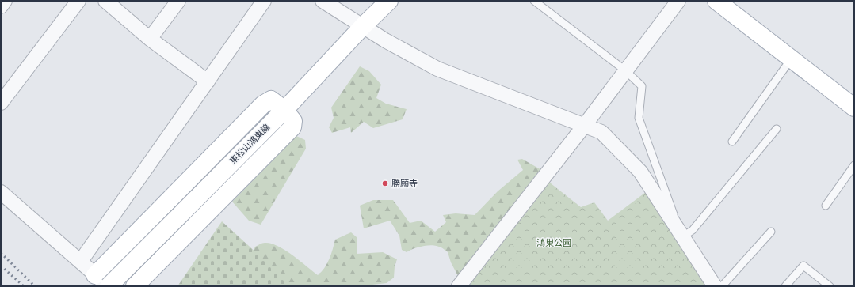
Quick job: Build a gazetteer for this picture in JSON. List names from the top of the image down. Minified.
{"streets":{"main road":["東松山鴻巣線"]},"parks":["鴻巣公園"],"places":["勝願寺"]}
